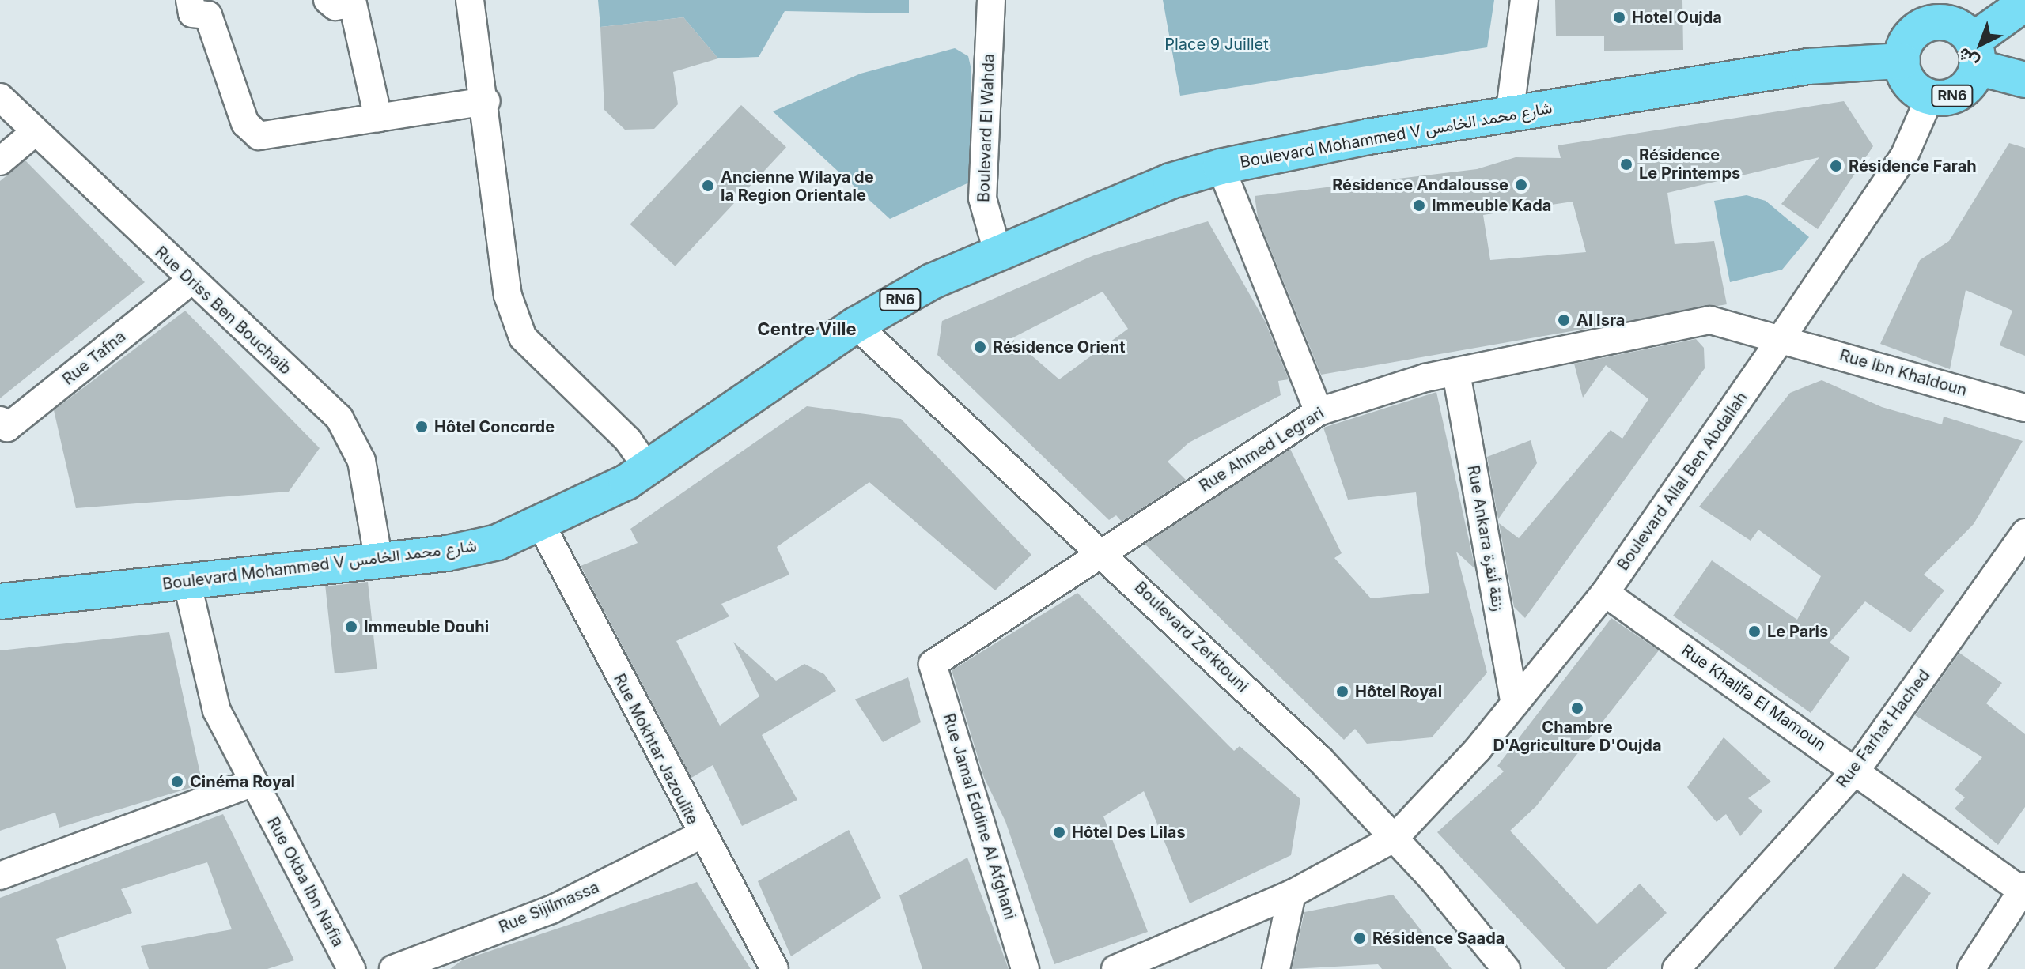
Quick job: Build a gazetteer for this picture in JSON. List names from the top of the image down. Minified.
{"streets":{"main road":["RN6","Boulevard Mohammed V شارع محمد الخامس"],"street":["Boulevard El Wahda","Rue Driss Ben Bouchaib","Rue Tafna","Rue Ibn Khaldoun","Rue Ahmed Legrari","Boulevard Allal Ben Abdallah","Rue Ankara زنقة أنقرة","Boulevard Zerktouni","Rue Khalifa El Mamoun","Rue Farhat Hached","Rue Mokhtar Jazoulite","Rue Jamal Eddine Al Afghani","Rue Okba Ibn Nafia","Rue Sijilmassa"]},"crossings":[["RN6","Boulevard Mohammed V شارع محمد الخامس"],["RN6","Boulevard Allal Ben Abdallah"],["Boulevard El Wahda","Boulevard Mohammed V شارع محمد الخامس"],["Boulevard Mohammed V شارع محمد الخامس","Rue Driss Ben Bouchaib"],["Boulevard Mohammed V شارع محمد الخامس","Boulevard Allal Ben Abdallah"],["Boulevard Mohammed V شارع محمد الخامس","Boulevard Zerktouni"],["Boulevard Mohammed V شارع محمد الخامس","Rue Mokhtar Jazoulite"],["Boulevard Mohammed V شارع محمد الخامس","Rue Okba Ibn Nafia"],["Rue Driss Ben Bouchaib","Rue Tafna"],["Rue Ibn Khaldoun","Rue Ahmed Legrari"],["Rue Ibn Khaldoun","Boulevard Allal Ben Abdallah"],["Rue Ahmed Legrari","Boulevard Allal Ben Abdallah"],["Rue Ahmed Legrari","Rue Ankara زنقة أنقرة"],["Rue Ahmed Legrari","Boulevard Zerktouni"],["Rue Ahmed Legrari","Rue Jamal Eddine Al Afghani"],["Boulevard Allal Ben Abdallah","Rue Ankara زنقة أنقرة"],["Boulevard Allal Ben Abdallah","Boulevard Zerktouni"],["Boulevard Allal Ben Abdallah","Rue Khalifa El Mamoun"],["Rue Khalifa El Mamoun","Rue Farhat Hached"],["Rue Mokhtar Jazoulite","Rue Sijilmassa"]],"districts":["Centre Ville"],"parks":["Place 9 Juillet"],"places":["Hotel Oujda","Résidence Le Printemps","Résidence Farah","Résidence Andalousse","Ancienne Wilaya de la Region Orientale","Immeuble Kada","Al Isra","Résidence Orient","Hôtel Concorde","Immeuble Douhi","Le Paris","Hôtel Royal","Chambre D'Agriculture D'Oujda","Cinéma Royal","Hôtel Des Lilas","Résidence Saada"],"north":"bottom left"}
